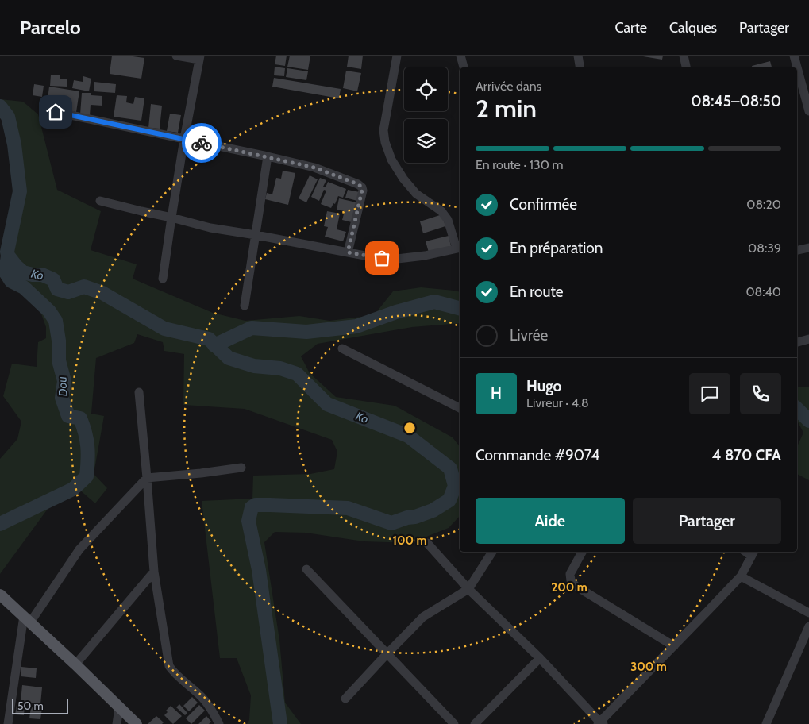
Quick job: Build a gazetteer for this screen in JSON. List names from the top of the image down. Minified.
{"water":["Ko","Dou"],"scale_bar":"50 m","page":{"header":"Parcelo","nav":["Carte","Calques","Partager"],"heading":["2 min","Arrivée dans","08:45–08:50"],"panel":["Hugo","Livreur · 4.8","Commande #9074","4 870 CFA"],"bar":"En route · 130 m","list":[["Confirmée","08:20"],["En préparation","08:39"],["En route","08:40"],"Livrée"],"round":"H","buttons":["Aide","Partager"],"scale":"50 m"},"rings":["100 m","200 m","300 m"]}
